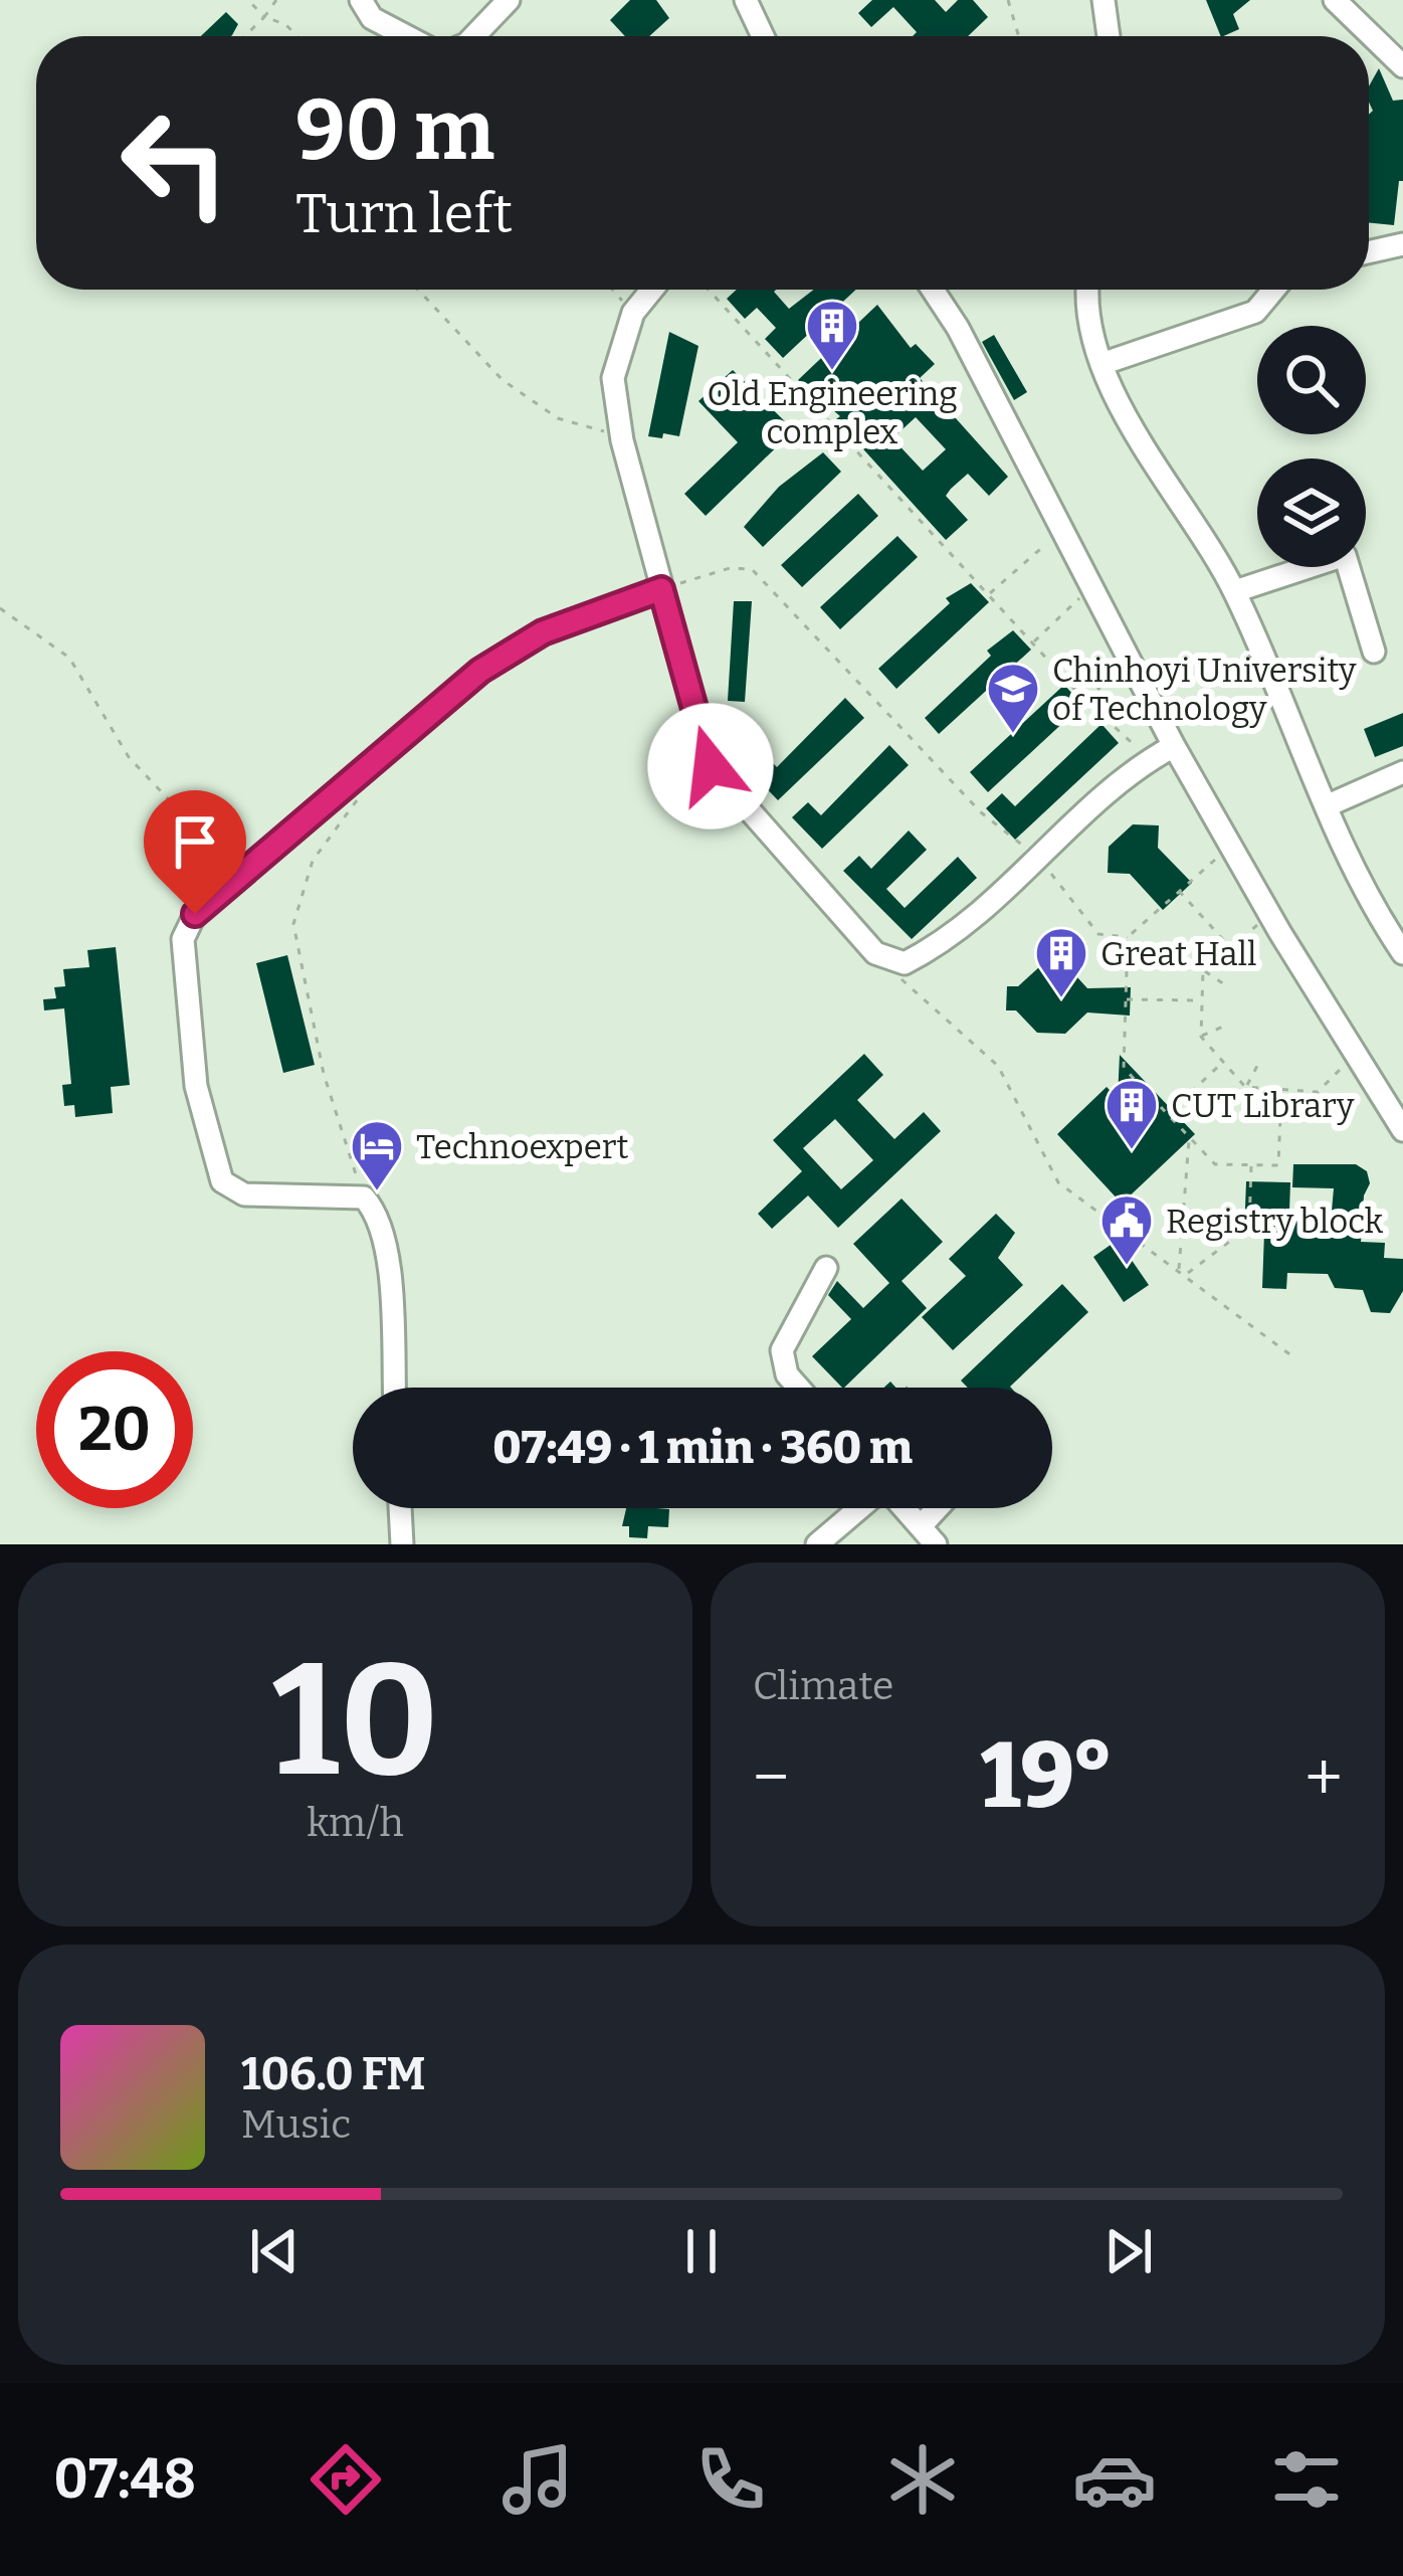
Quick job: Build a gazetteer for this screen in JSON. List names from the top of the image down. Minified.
{"places":{"building":["Old Engineering complex","Great Hall","CUT Library"],"school or university":["Chinhoyi University of Technology"],"hotel":["Technoexpert"],"public building":["Registry block"]},"page":{"turn":["90 m","Turn left"],"limit":"20","trip":"07:49 · 1 min · 360 m","tile":[["10","km/h"],"Climate"],"heat":["−","19°","+"],"song":["106.0 FM","Music"],"tabs":"07:48"}}
